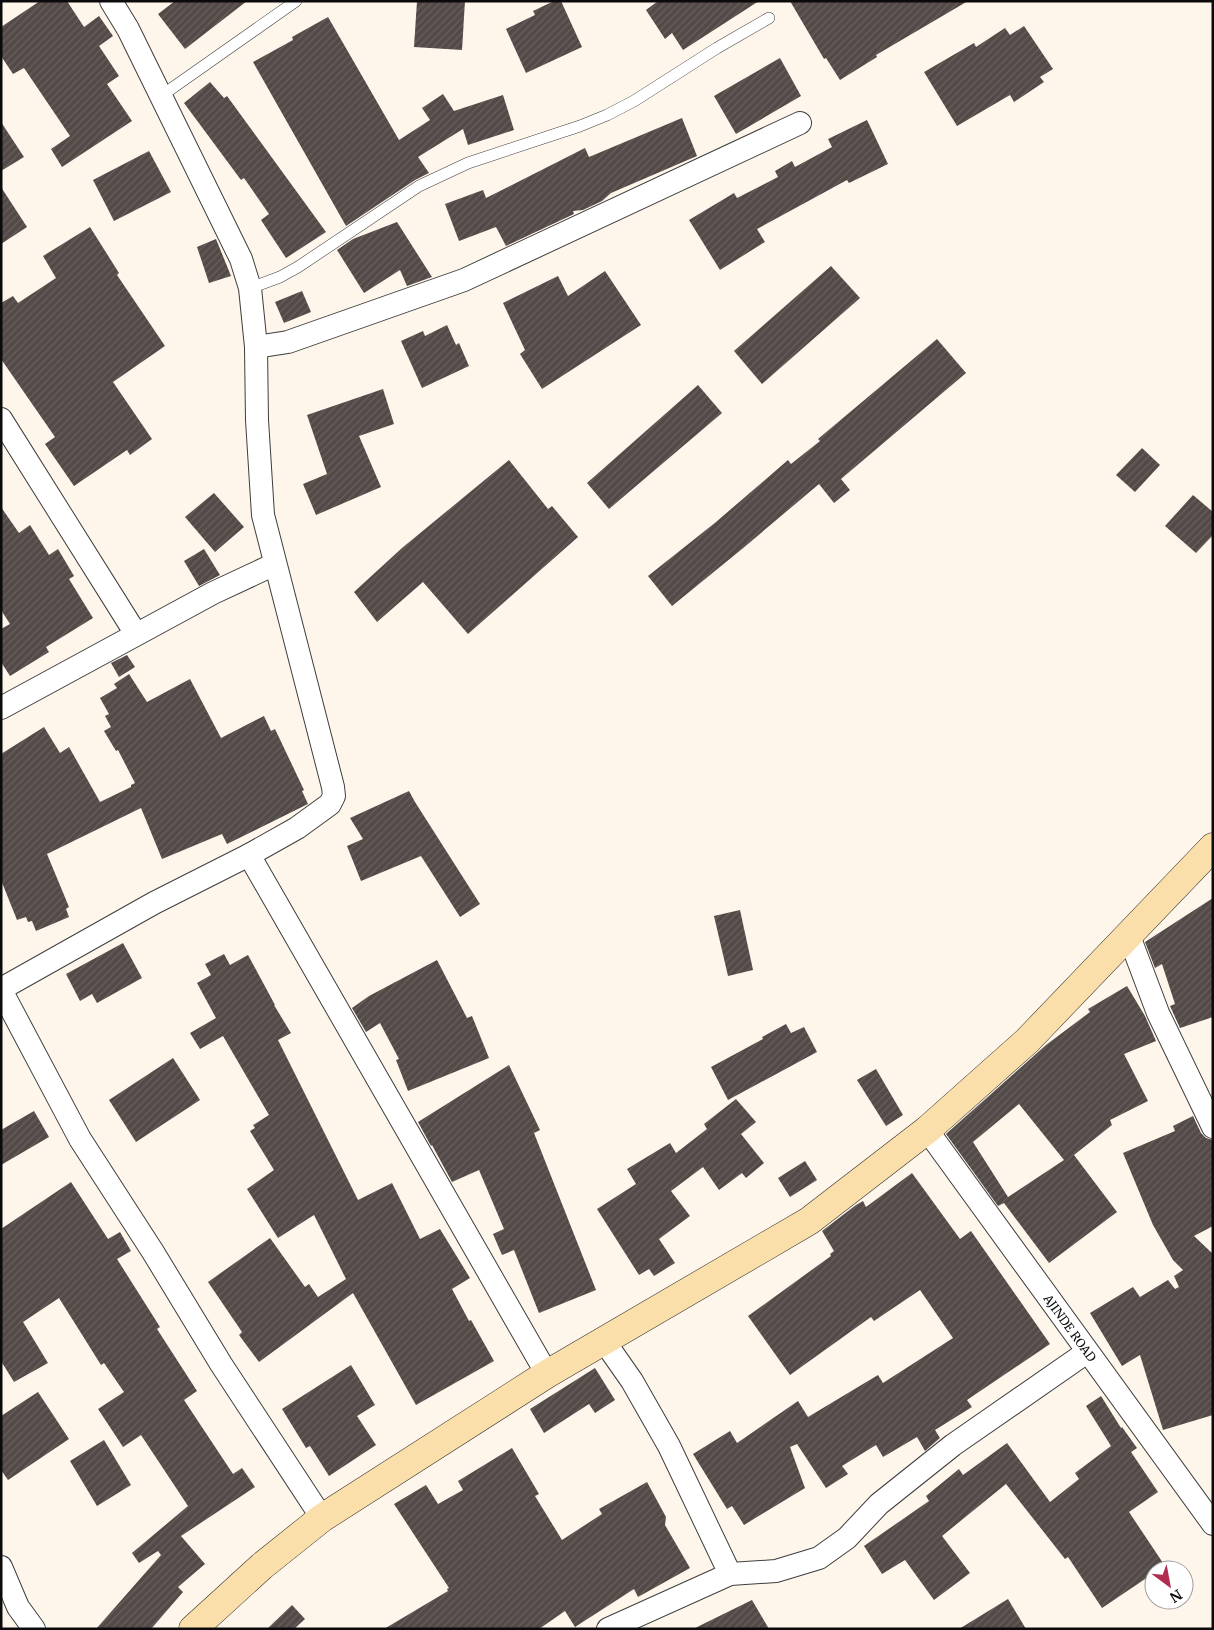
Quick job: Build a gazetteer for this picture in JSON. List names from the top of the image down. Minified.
{"streets":{"street":["AJINDE ROAD"]},"north":"bottom right"}
